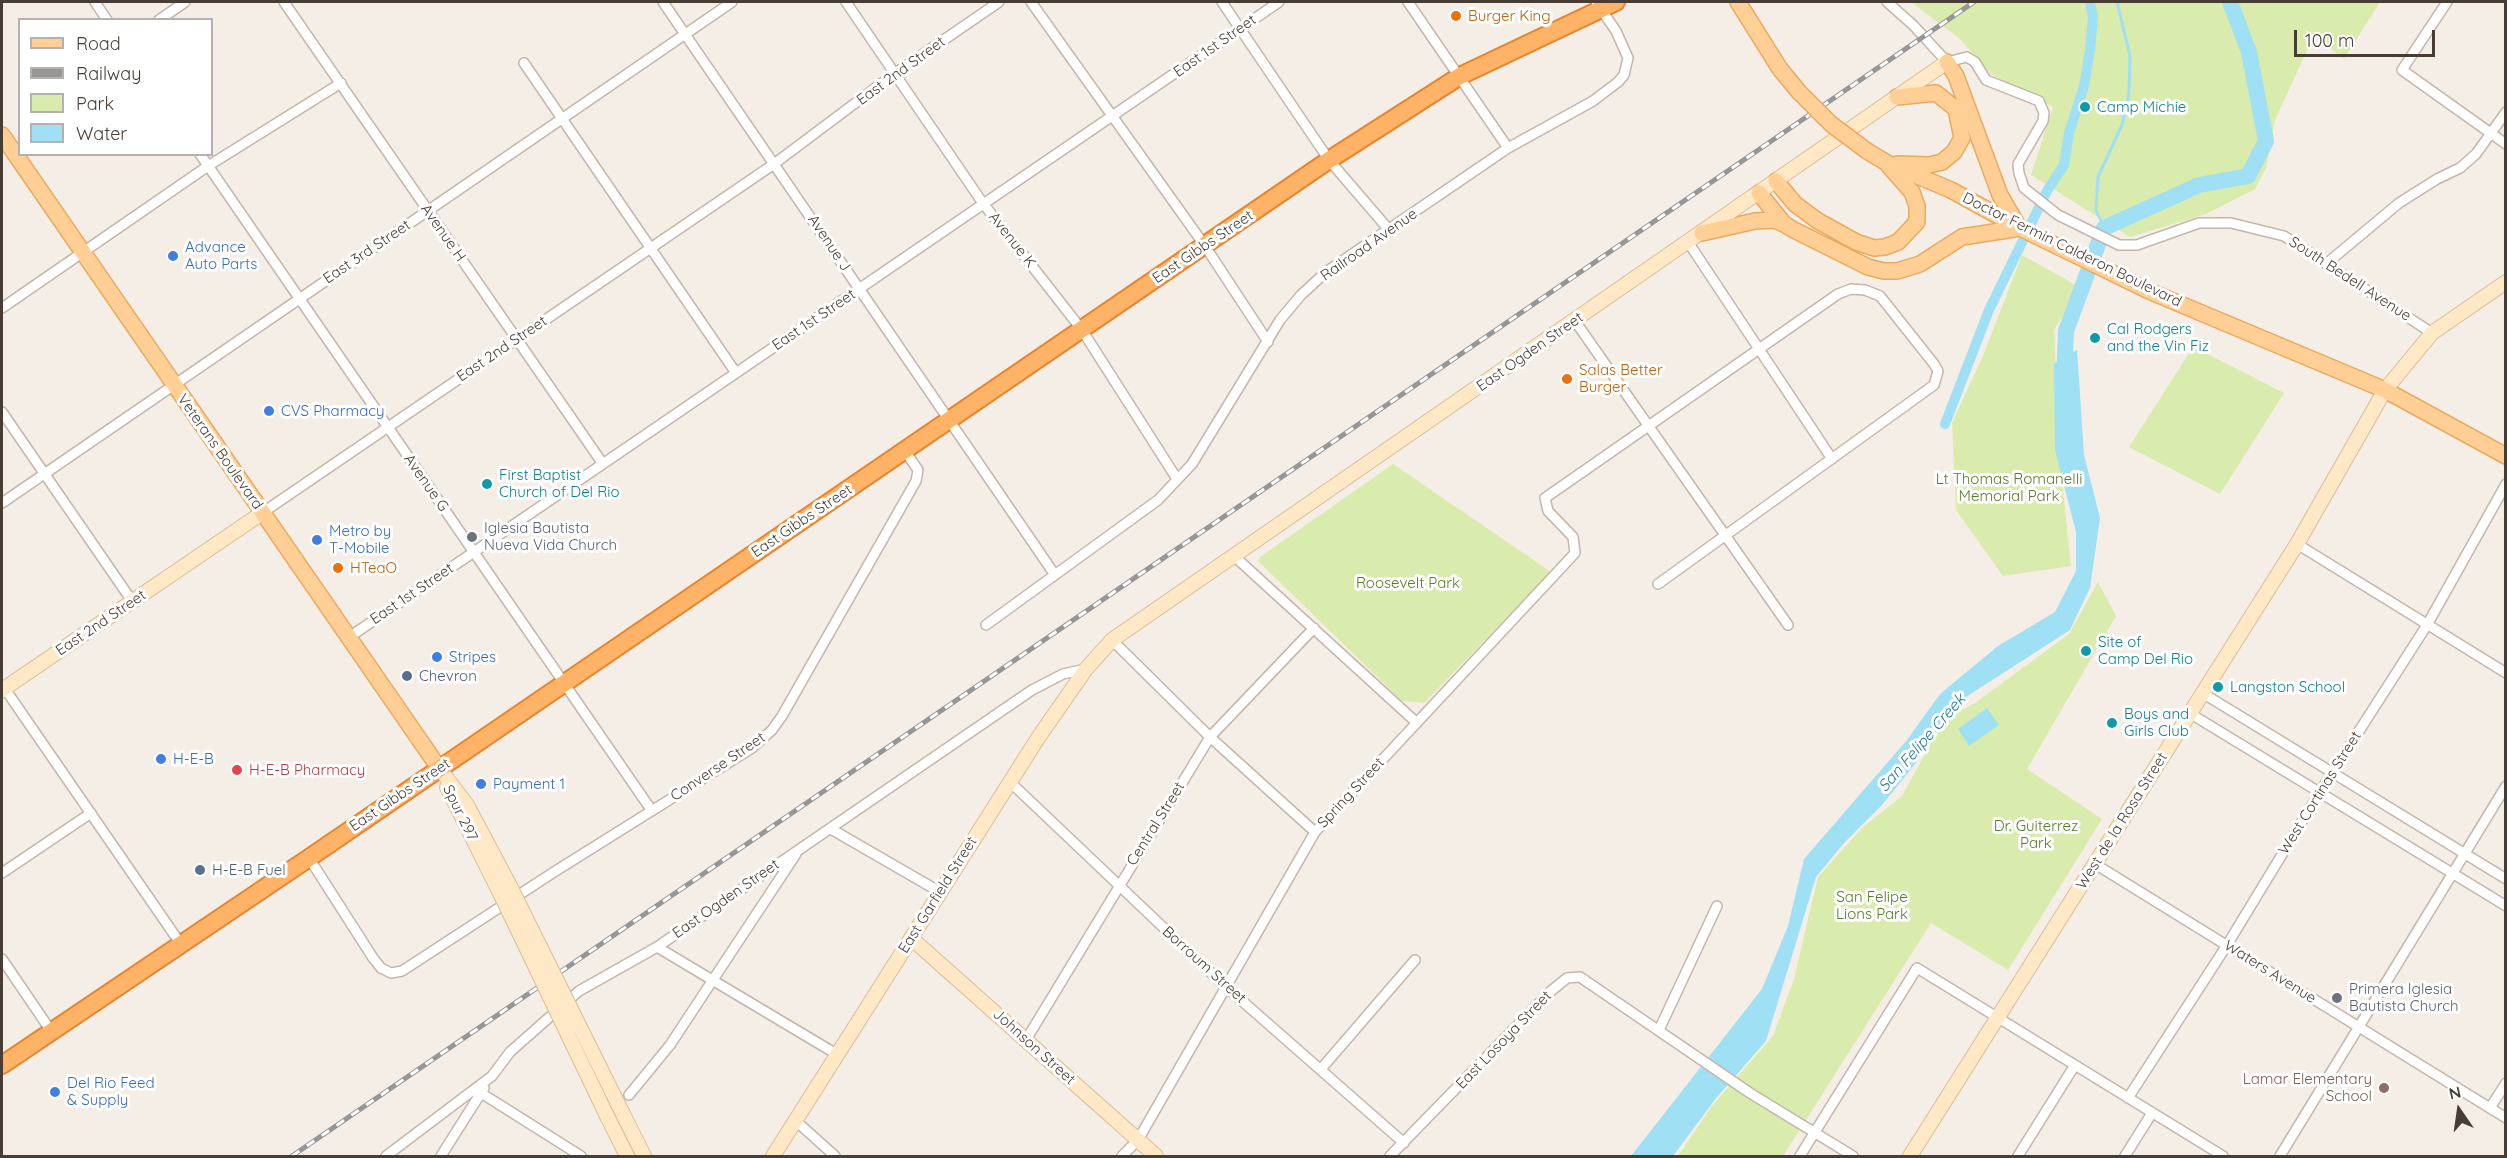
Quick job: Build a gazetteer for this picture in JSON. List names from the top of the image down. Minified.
{"streets":{"highway":["East Gibbs Street"],"main road":["East 2nd Street","Doctor Fermin Calderon Boulevard","East Ogden Street","Veterans Boulevard","Spur 297","West de la Rosa Street","East Garfield Street","Johnson Street"],"street":["East 1st Street","Avenue H","Avenue K","Avenue J","Railroad Avenue","East 3rd Street","South Bedell Avenue","Avenue G","Converse Street","Spring Street","West Cortinas Street","Central Street","Borroum Street","Waters Avenue","East Losoya Street"]},"crossings":[["East 1st Street","Avenue H"],["East 1st Street","Avenue K"],["East 1st Street","Avenue J"],["East 1st Street","Veterans Boulevard"],["East 1st Street","Avenue G"],["East 2nd Street","Avenue H"],["East 2nd Street","Avenue K"],["East 2nd Street","Avenue J"],["East 2nd Street","Veterans Boulevard"],["East 2nd Street","Avenue G"],["Avenue H","East 3rd Street"],["Avenue K","Railroad Avenue"],["Avenue K","East Gibbs Street"],["Avenue J","Railroad Avenue"],["Avenue J","East Gibbs Street"],["Avenue J","East 3rd Street"],["Railroad Avenue","East Gibbs Street"],["East Gibbs Street","Veterans Boulevard"],["East Gibbs Street","Avenue G"],["East Gibbs Street","Converse Street"],["East Gibbs Street","Spur 297"],["Doctor Fermin Calderon Boulevard","West de la Rosa Street"],["East 3rd Street","Veterans Boulevard"],["East 3rd Street","Avenue G"],["South Bedell Avenue","East Ogden Street"],["South Bedell Avenue","West de la Rosa Street"],["East Ogden Street","East Garfield Street"],["Veterans Boulevard","Spur 297"],["Avenue G","Converse Street"],["Spring Street","Borroum Street"],["Spring Street","Johnson Street"],["West Cortinas Street","Waters Avenue"],["West de la Rosa Street","Waters Avenue"],["Central Street","Borroum Street"],["Central Street","Johnson Street"],["East Garfield Street","Borroum Street"],["East Garfield Street","Johnson Street"],["Borroum Street","East Losoya Street"]],"water":["San Felipe Creek"],"parks":["Lt Thomas Romanelli Memorial Park","Roosevelt Park","Dr. Guiterrez Park","San Felipe Lions Park"],"places":["Burger King","Camp Michie","Advance Auto Parts","Cal Rodgers and the Vin Fiz","Salas Better Burger","CVS Pharmacy","First Baptist Church of Del Rio","Iglesia Bautista Nueva Vida Church","Metro by T-Mobile","HTeaO","Site of Camp Del Rio","Stripes","Chevron","Langston School","Boys and Girls Club","H-E-B","H-E-B Pharmacy","Payment 1","H-E-B Fuel","Primera Iglesia Bautista Church","Lamar Elementary School","Del Rio Feed & Supply"],"legend":["Road","Railway","Park","Water"],"scale_bar":"100 m","north":"top"}
